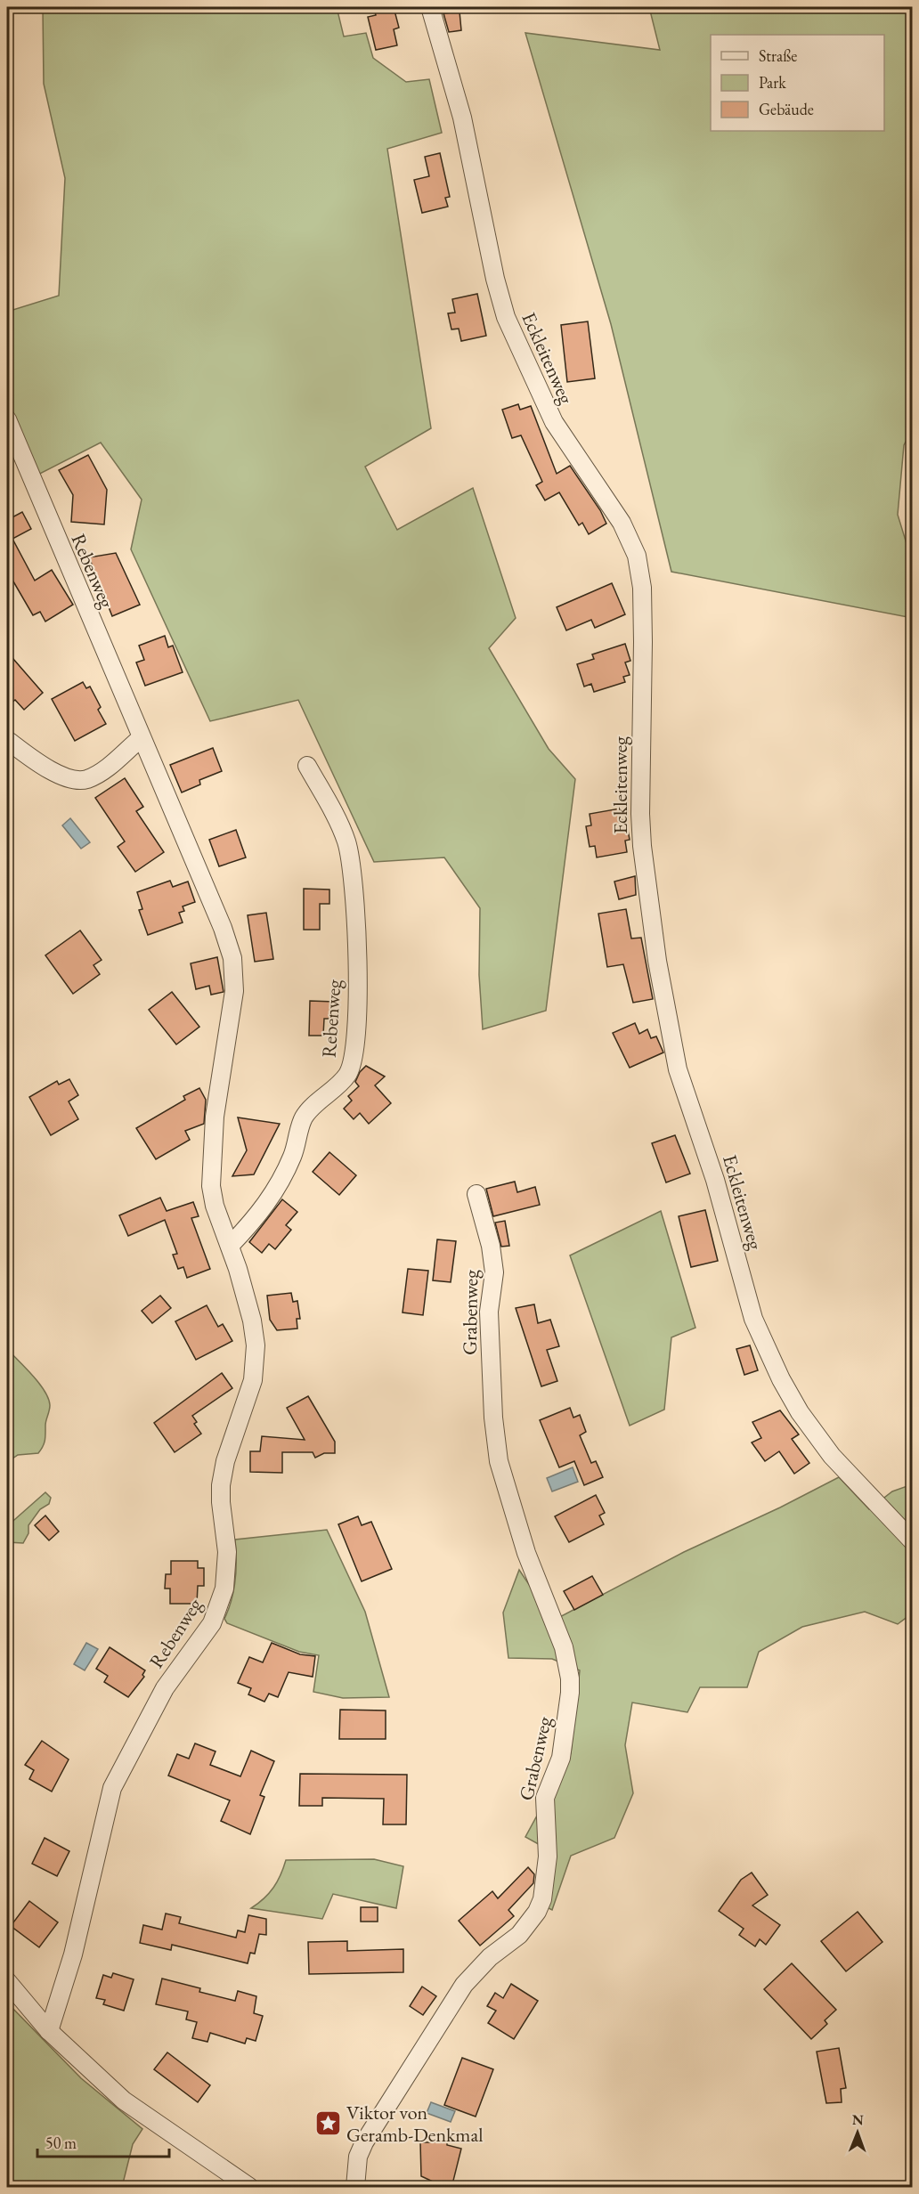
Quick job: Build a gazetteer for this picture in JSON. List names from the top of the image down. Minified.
{"streets":{"street":["Eckleitenweg","Rebenweg","Grabenweg"]},"places":{"place":["Viktor von Geramb-Denkmal"]},"legend":["Straße","Park","Gebäude"],"scale_bar":"50 m","north":"top"}
